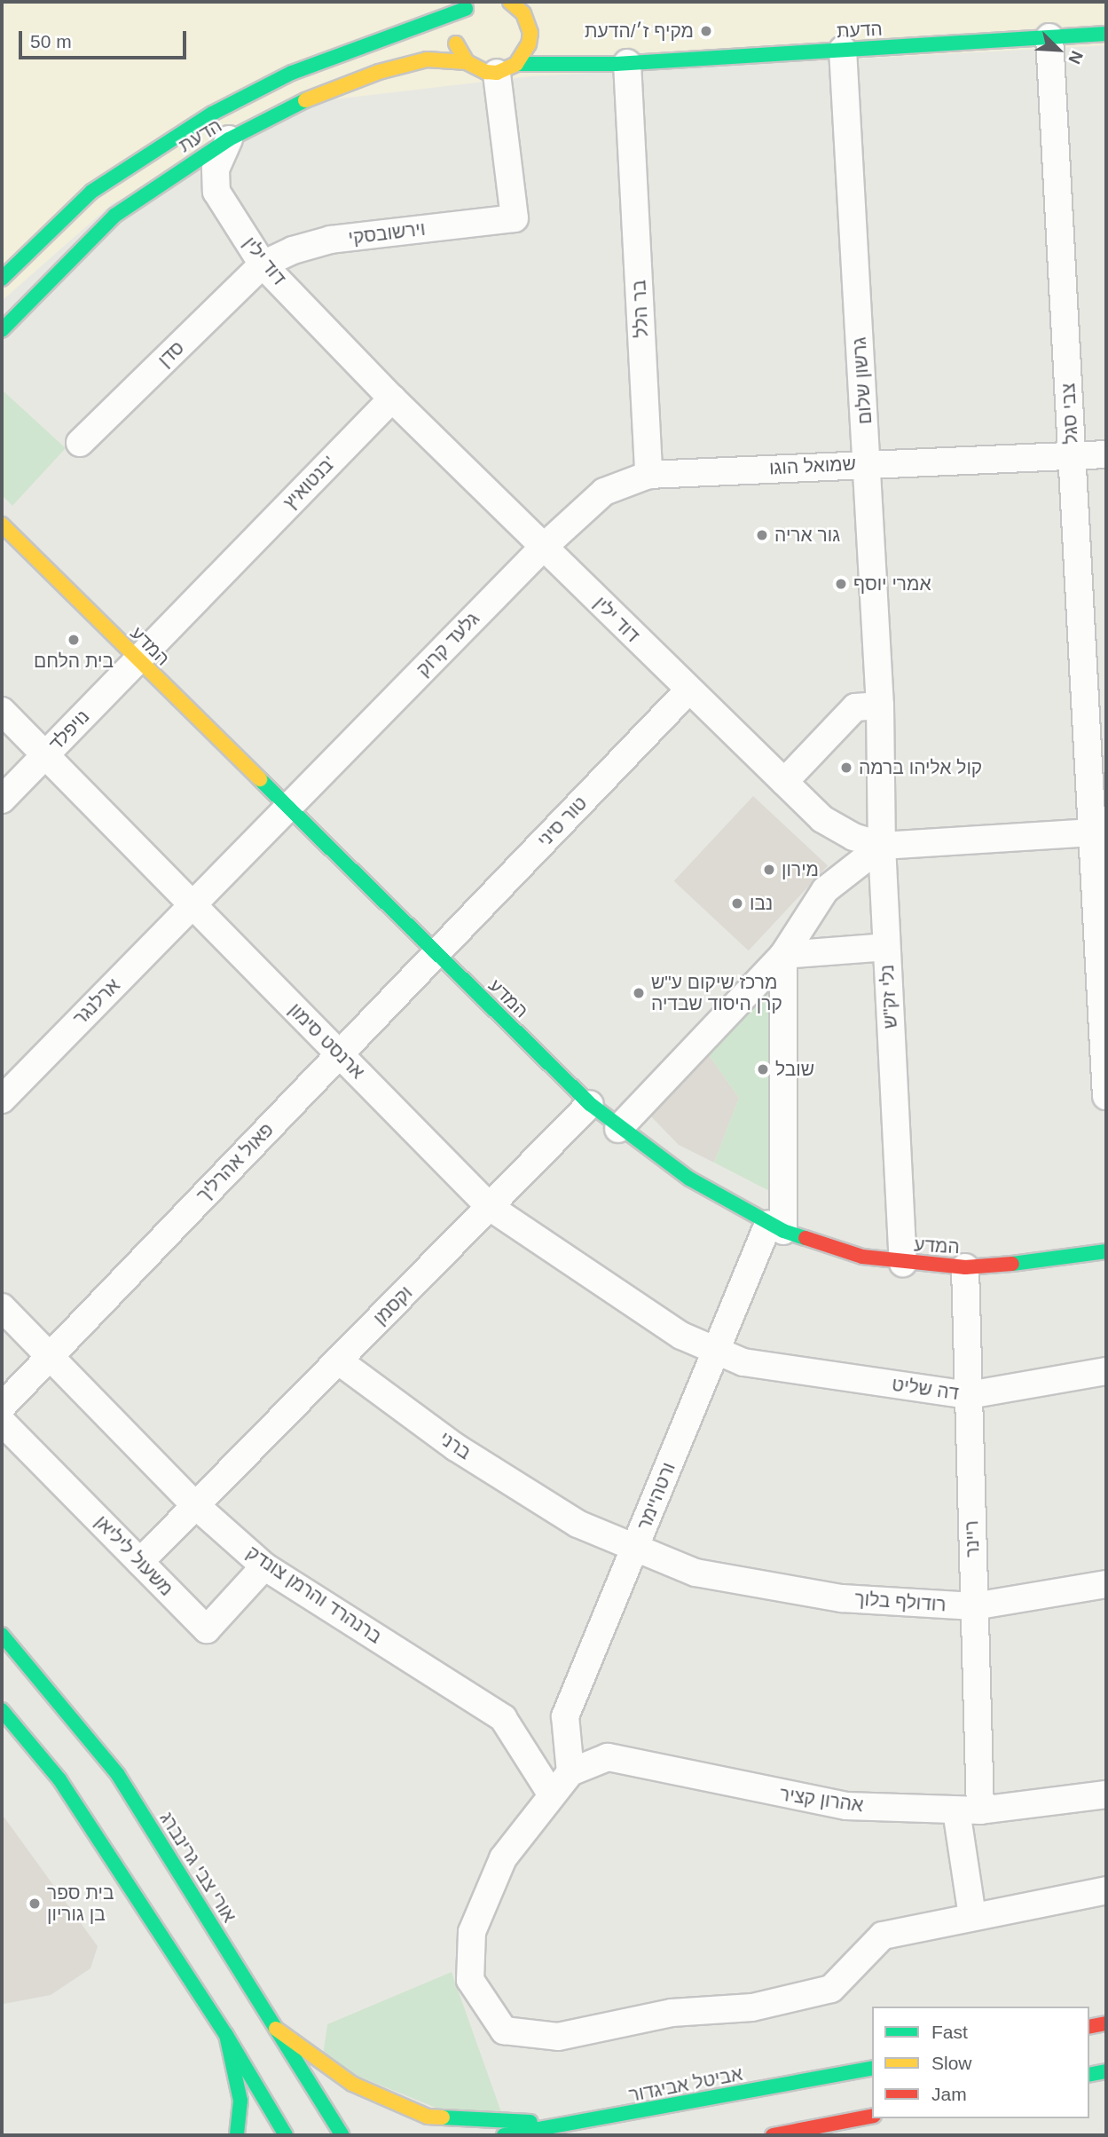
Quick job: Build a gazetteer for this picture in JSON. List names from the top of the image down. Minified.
{"streets":{"street":["הדעת","וירשובסקי","דוד ילין","בר הלל","סדן","גרשון שלום","צבי סגל","שמואל הוגו","בנטואיץ'","גלעד קרוק","המדע","נויפלד","טור סיני","נלי זק\"ש","ארלנגר","ארנסט סימון","פאול אהרליך","וקסמן","דה שליט","ברני","ורטהיימר","ריינר","משעול ליליאן","ברנהרד והרמן צונדק","רודולף בלוך","אהרון קציר","אורי צבי גרינברג","אביטל אביגדור"]},"crossings":[["הדעת","וירשובסקי"],["הדעת","דוד ילין"],["הדעת","בר הלל"],["הדעת","גרשון שלום"],["הדעת","צבי סגל"],["וירשובסקי","דוד ילין"],["וירשובסקי","סדן"],["דוד ילין","סדן"],["דוד ילין","צבי סגל"],["דוד ילין","שמואל הוגו"],["דוד ילין","בנטואיץ'"],["דוד ילין","גלעד קרוק"],["דוד ילין","טור סיני"],["דוד ילין","נלי זק\"ש"],["בר הלל","שמואל הוגו"],["גרשון שלום","שמואל הוגו"],["גרשון שלום","נלי זק\"ש"],["צבי סגל","שמואל הוגו"],["שמואל הוגו","גלעד קרוק"],["בנטואיץ'","המדע"],["בנטואיץ'","נויפלד"],["גלעד קרוק","המדע"],["גלעד קרוק","ארלנגר"],["המדע","נויפלד"],["המדע","טור סיני"],["המדע","נלי זק\"ש"],["המדע","ארלנגר"],["המדע","וקסמן"],["המדע","ורטהיימר"],["המדע","ריינר"],["נויפלד","ארנסט סימון"],["טור סיני","ארנסט סימון"],["טור סיני","פאול אהרליך"],["ארלנגר","ארנסט סימון"],["ארנסט סימון","פאול אהרליך"],["ארנסט סימון","וקסמן"],["ארנסט סימון","דה שליט"],["ארנסט סימון","ורטהיימר"],["פאול אהרליך","ברנהרד והרמן צונדק"],["וקסמן","ברני"],["וקסמן","משעול ליליאן"],["וקסמן","ברנהרד והרמן צונדק"],["דה שליט","ורטהיימר"],["דה שליט","ריינר"],["ברני","ורטהיימר"],["ברני","רודולף בלוך"],["ורטהיימר","רודולף בלוך"],["ורטהיימר","אהרון קציר"],["ריינר","רודולף בלוך"],["ריינר","אהרון קציר"],["משעול ליליאן","ברנהרד והרמן צונדק"],["ברנהרד והרמן צונדק","אהרון קציר"]],"places":["מקיף ז׳/הדעת","גור אריה","אמרי יוסף","בית הלחם","קול אליהו ברמה","מירון","נבו","מרכז שיקום ע\"ש קרן היסוד שבדיה","שובל","בית ספר בן גוריון"],"legend":["Fast","Slow","Jam"],"scale_bar":"50 m","north":"bottom right"}
